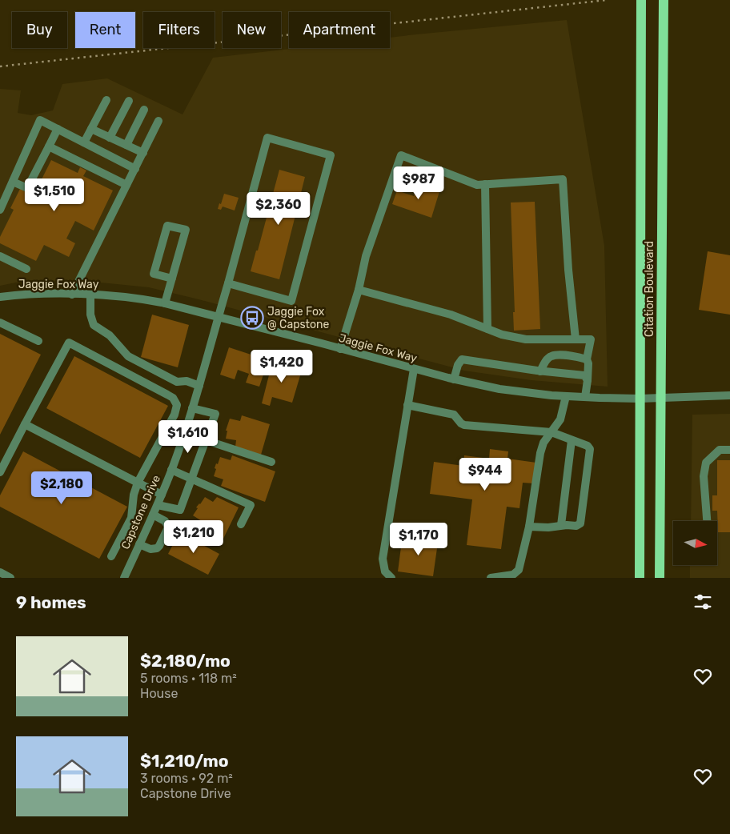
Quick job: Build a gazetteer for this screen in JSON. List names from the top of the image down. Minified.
{"streets":{"main road":["Citation Boulevard"],"street":["Jaggie Fox Way","Capstone Drive"]},"crossings":[["Jaggie Fox Way","Citation Boulevard"],["Jaggie Fox Way","Capstone Drive"]],"places":{"bus stop":["Jaggie Fox @ Capstone"]},"north":"right","page":{"chip":["Buy","Rent","Filters","New","Apartment"],"price":["$987","$1,510","$2,360","$1,420","$1,610","$944","$2,180","$1,210","$1,170"],"heading":"9 homes","list":[{"name":"$2,180/mo","note":"5 rooms · 118 m² · House"},{"name":"$1,210/mo","note":"3 rooms · 92 m² · Capstone Drive"}]}}
